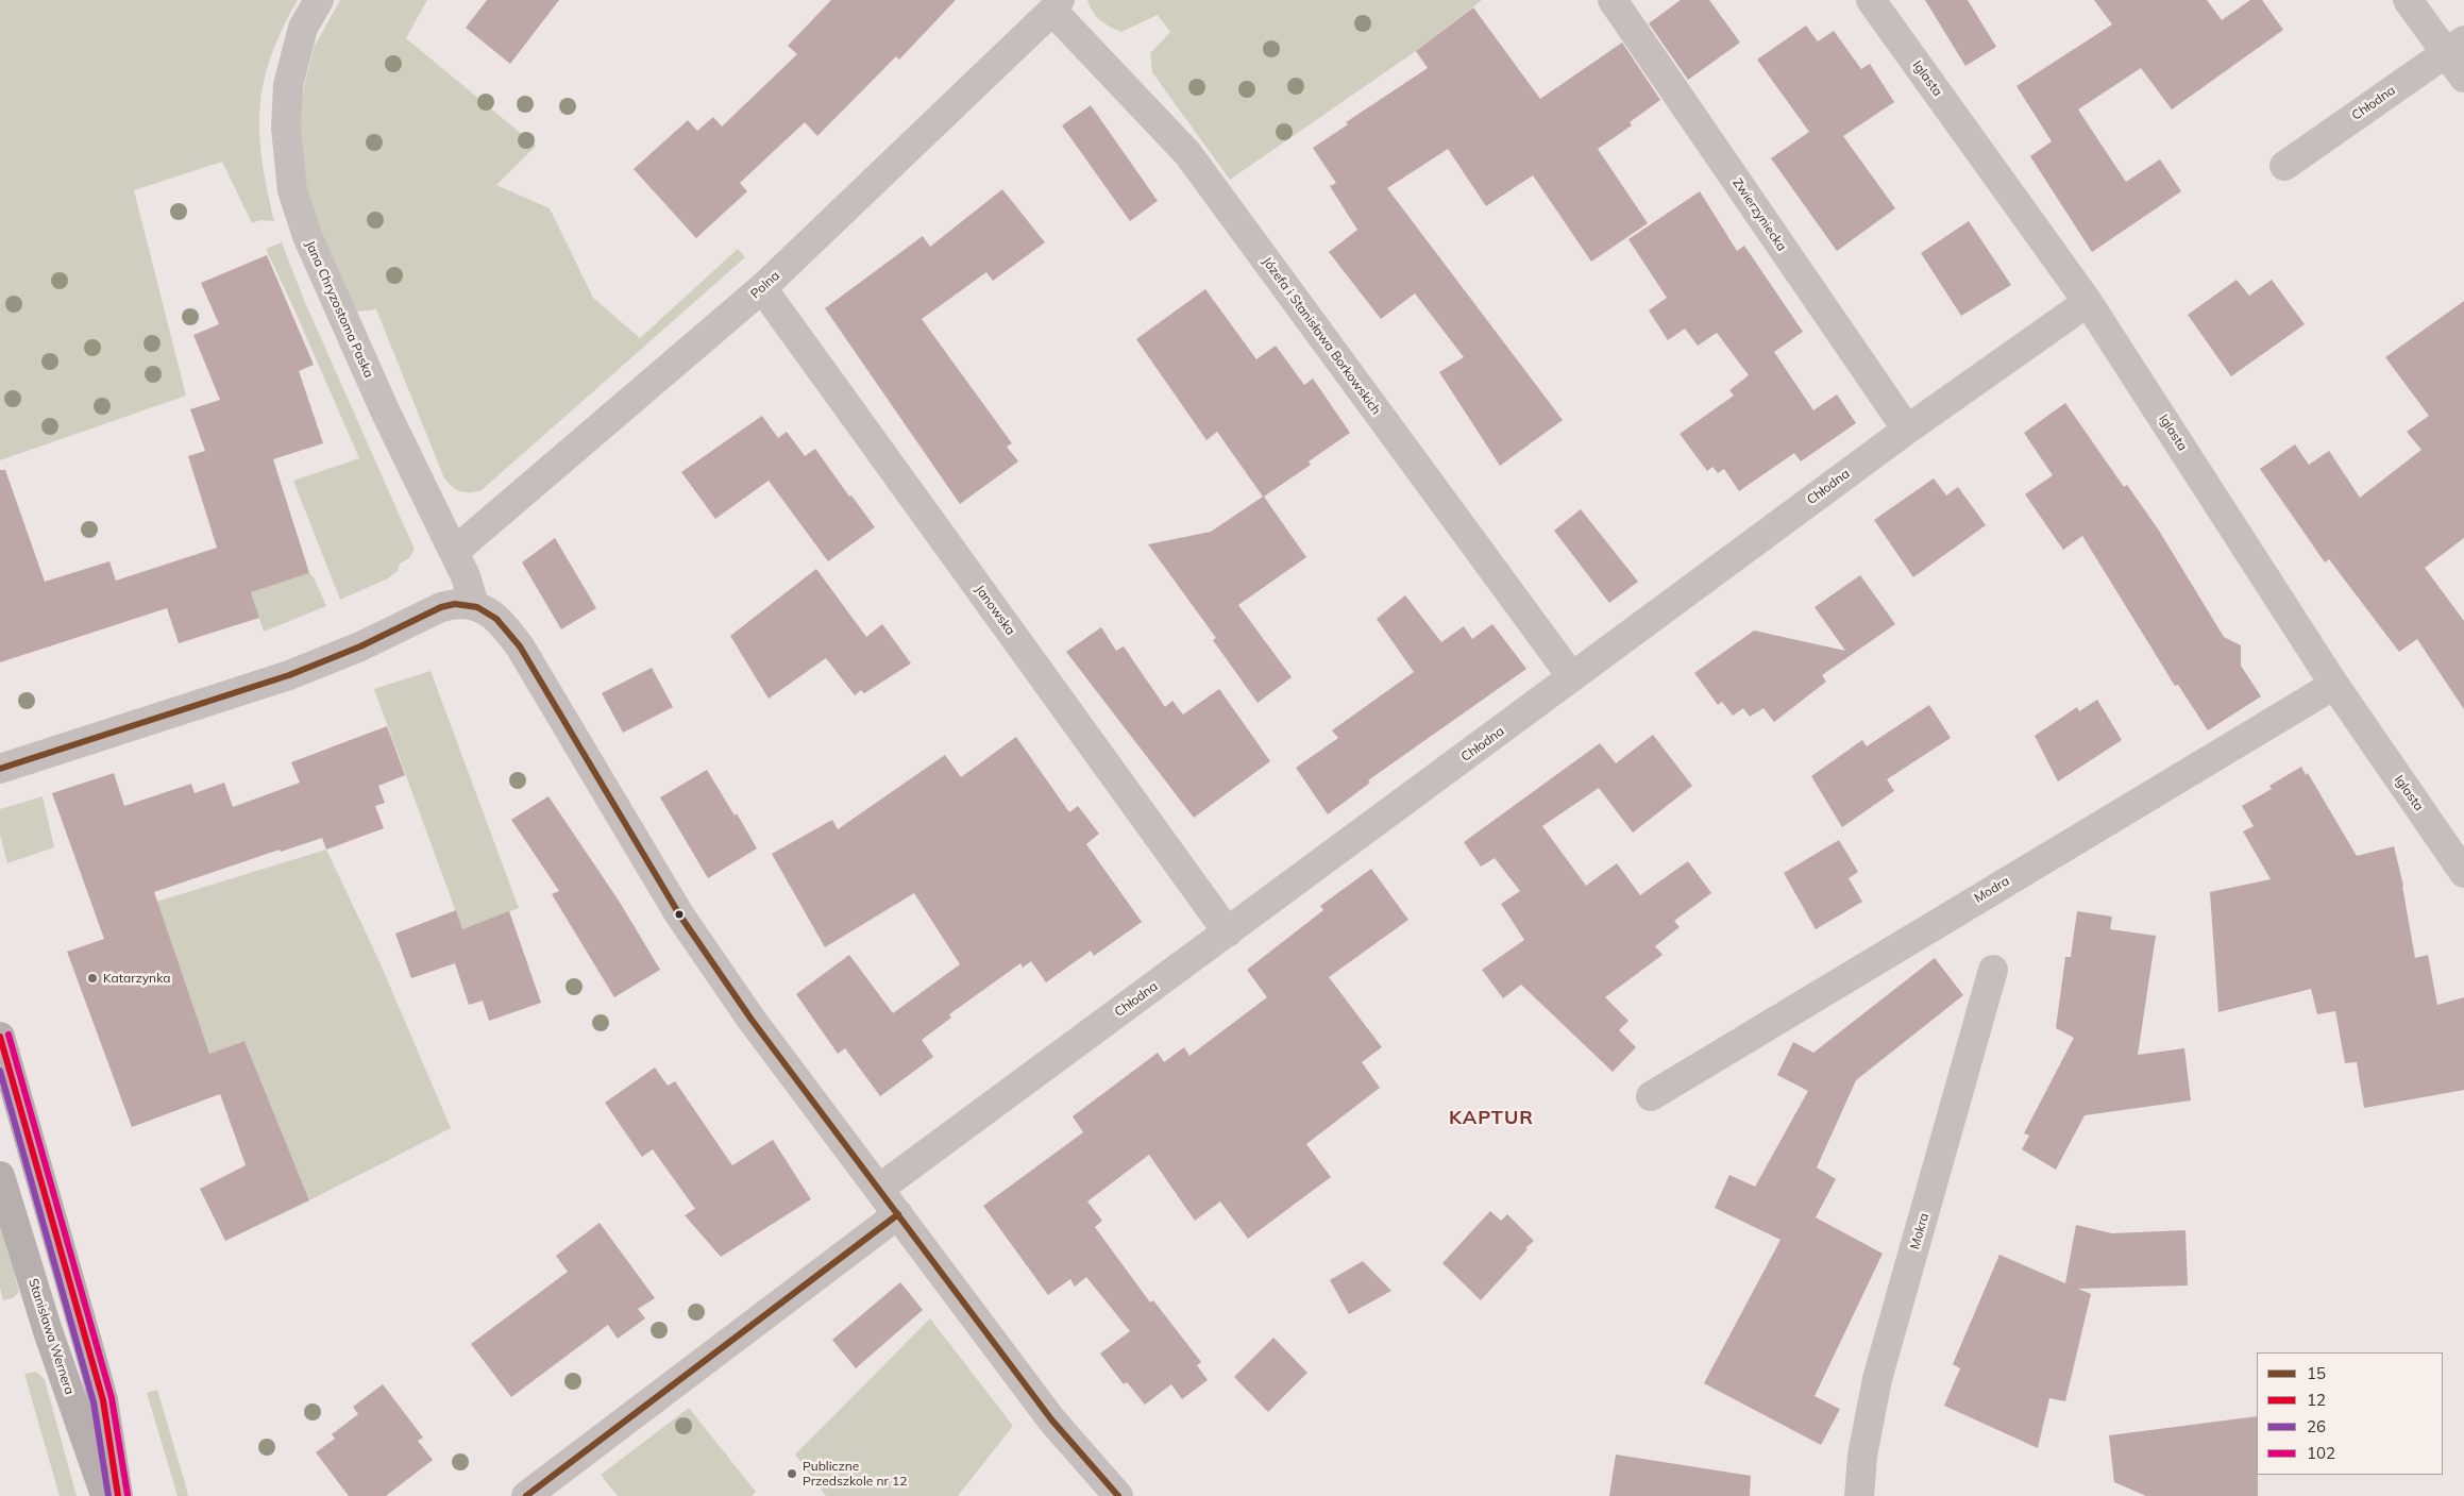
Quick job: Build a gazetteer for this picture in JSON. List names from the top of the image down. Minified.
{"streets":{"street":["Iglasta","Chłodna","Zwierzyniecka","Polna","Jana Chryzostoma Paska","Józefa i Stanisława Borkowskich","Janowska","Modra","Mokra","Stanisława Wernera"]},"crossings":[["Iglasta","Chłodna"],["Iglasta","Modra"],["Chłodna","Zwierzyniecka"],["Chłodna","Józefa i Stanisława Borkowskich"],["Chłodna","Janowska"],["Polna","Jana Chryzostoma Paska"],["Polna","Józefa i Stanisława Borkowskich"],["Polna","Janowska"]],"districts":["KAPTUR"],"places":["Katarzynka","Publiczne Przedszkole nr 12"],"lines":["transit line 15","transit line 102","transit line 12","transit line 26"],"legend":["15","12","26","102"]}
